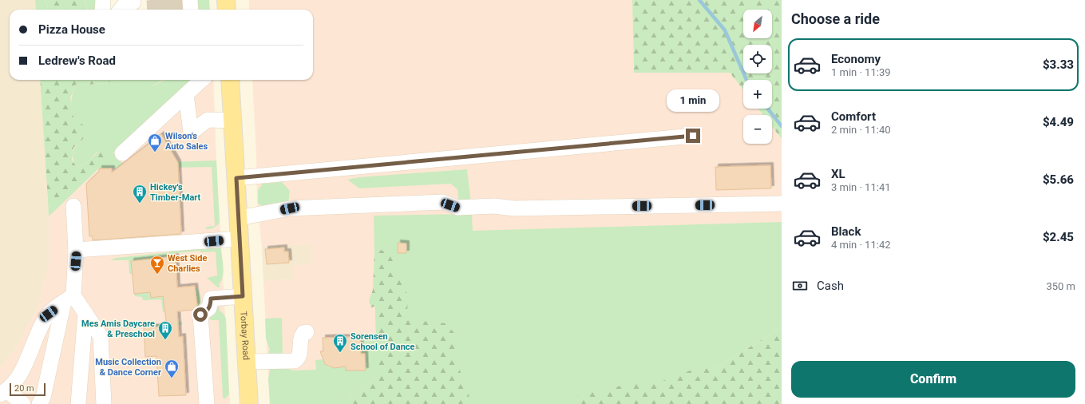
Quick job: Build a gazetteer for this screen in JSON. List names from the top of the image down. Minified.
{"streets":{"main road":["Torbay Road"]},"places":{"shop":["Wilson's Auto Sales","Music Collection & Dance Corner"],"building":["Hickey's Timber-Mart","Mes Amis Daycare & Preschool","Sorensen School of Dance"],"bar":["West Side Charlies"]},"scale_bar":"20 m","north":"bottom left","page":{"heading":"Choose a ride","map_buttons":["+","−"],"banner":["Pizza House","Ledrew's Road"],"list":[{"name":"Economy","note":"1 min · 11:39","value":"$3.33"},{"name":"Comfort","note":"2 min · 11:40","value":"$4.49"},{"name":"XL","note":"3 min · 11:41","value":"$5.66"},{"name":"Black","note":"4 min · 11:42","value":"$2.45"}],"bubble":"1 min","pay":["Cash","350 m"],"buttons":"Confirm","scale":"20 m"}}
